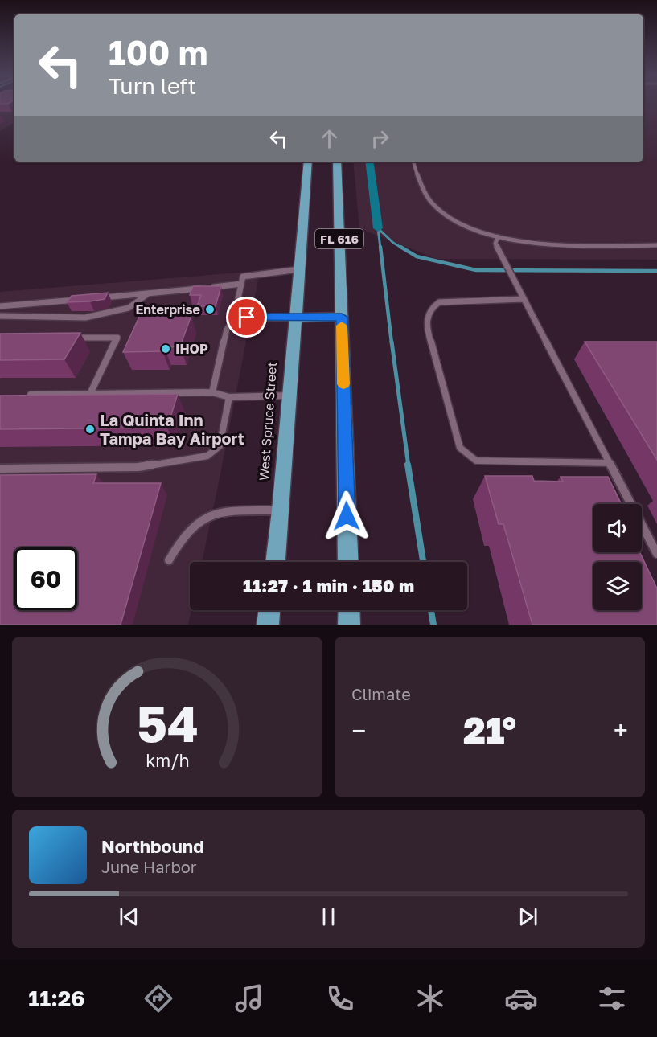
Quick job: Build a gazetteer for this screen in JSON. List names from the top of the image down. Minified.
{"streets":{"main road":["FL 616","West Spruce Street"]},"places":["Enterprise","IHOP","La Quinta Inn Tampa Bay Airport"],"page":{"turn":["100 m","Turn left"],"limit":"60","trip":"11:27 · 1 min · 150 m","tile":"Climate","heat":["−","21°","+"],"song":["Northbound","June Harbor"],"tabs":"11:26","gauge":["54","km/h"]}}
